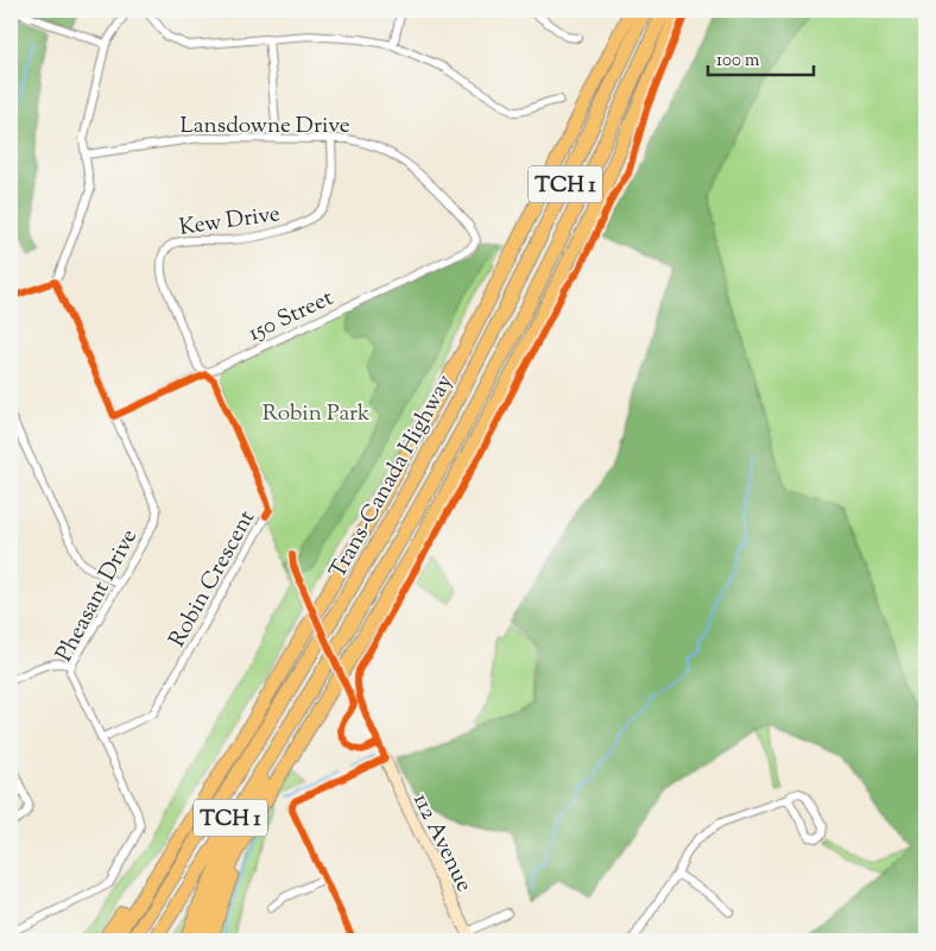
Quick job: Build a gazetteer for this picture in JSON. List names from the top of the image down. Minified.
{"streets":{"highway":["TCH 1","Trans-Canada Highway"],"street":["Lansdowne Drive","Kew Drive","150 Street","Robin Crescent","Pheasant Drive","112 Avenue"]},"crossings":[["Lansdowne Drive","Kew Drive"],["Lansdowne Drive","150 Street"],["Kew Drive","150 Street"],["Kew Drive","Robin Crescent"],["150 Street","Robin Crescent"],["150 Street","Pheasant Drive"],["Robin Crescent","Pheasant Drive"]],"parks":["Robin Park"],"scale_bar":"100 m"}
